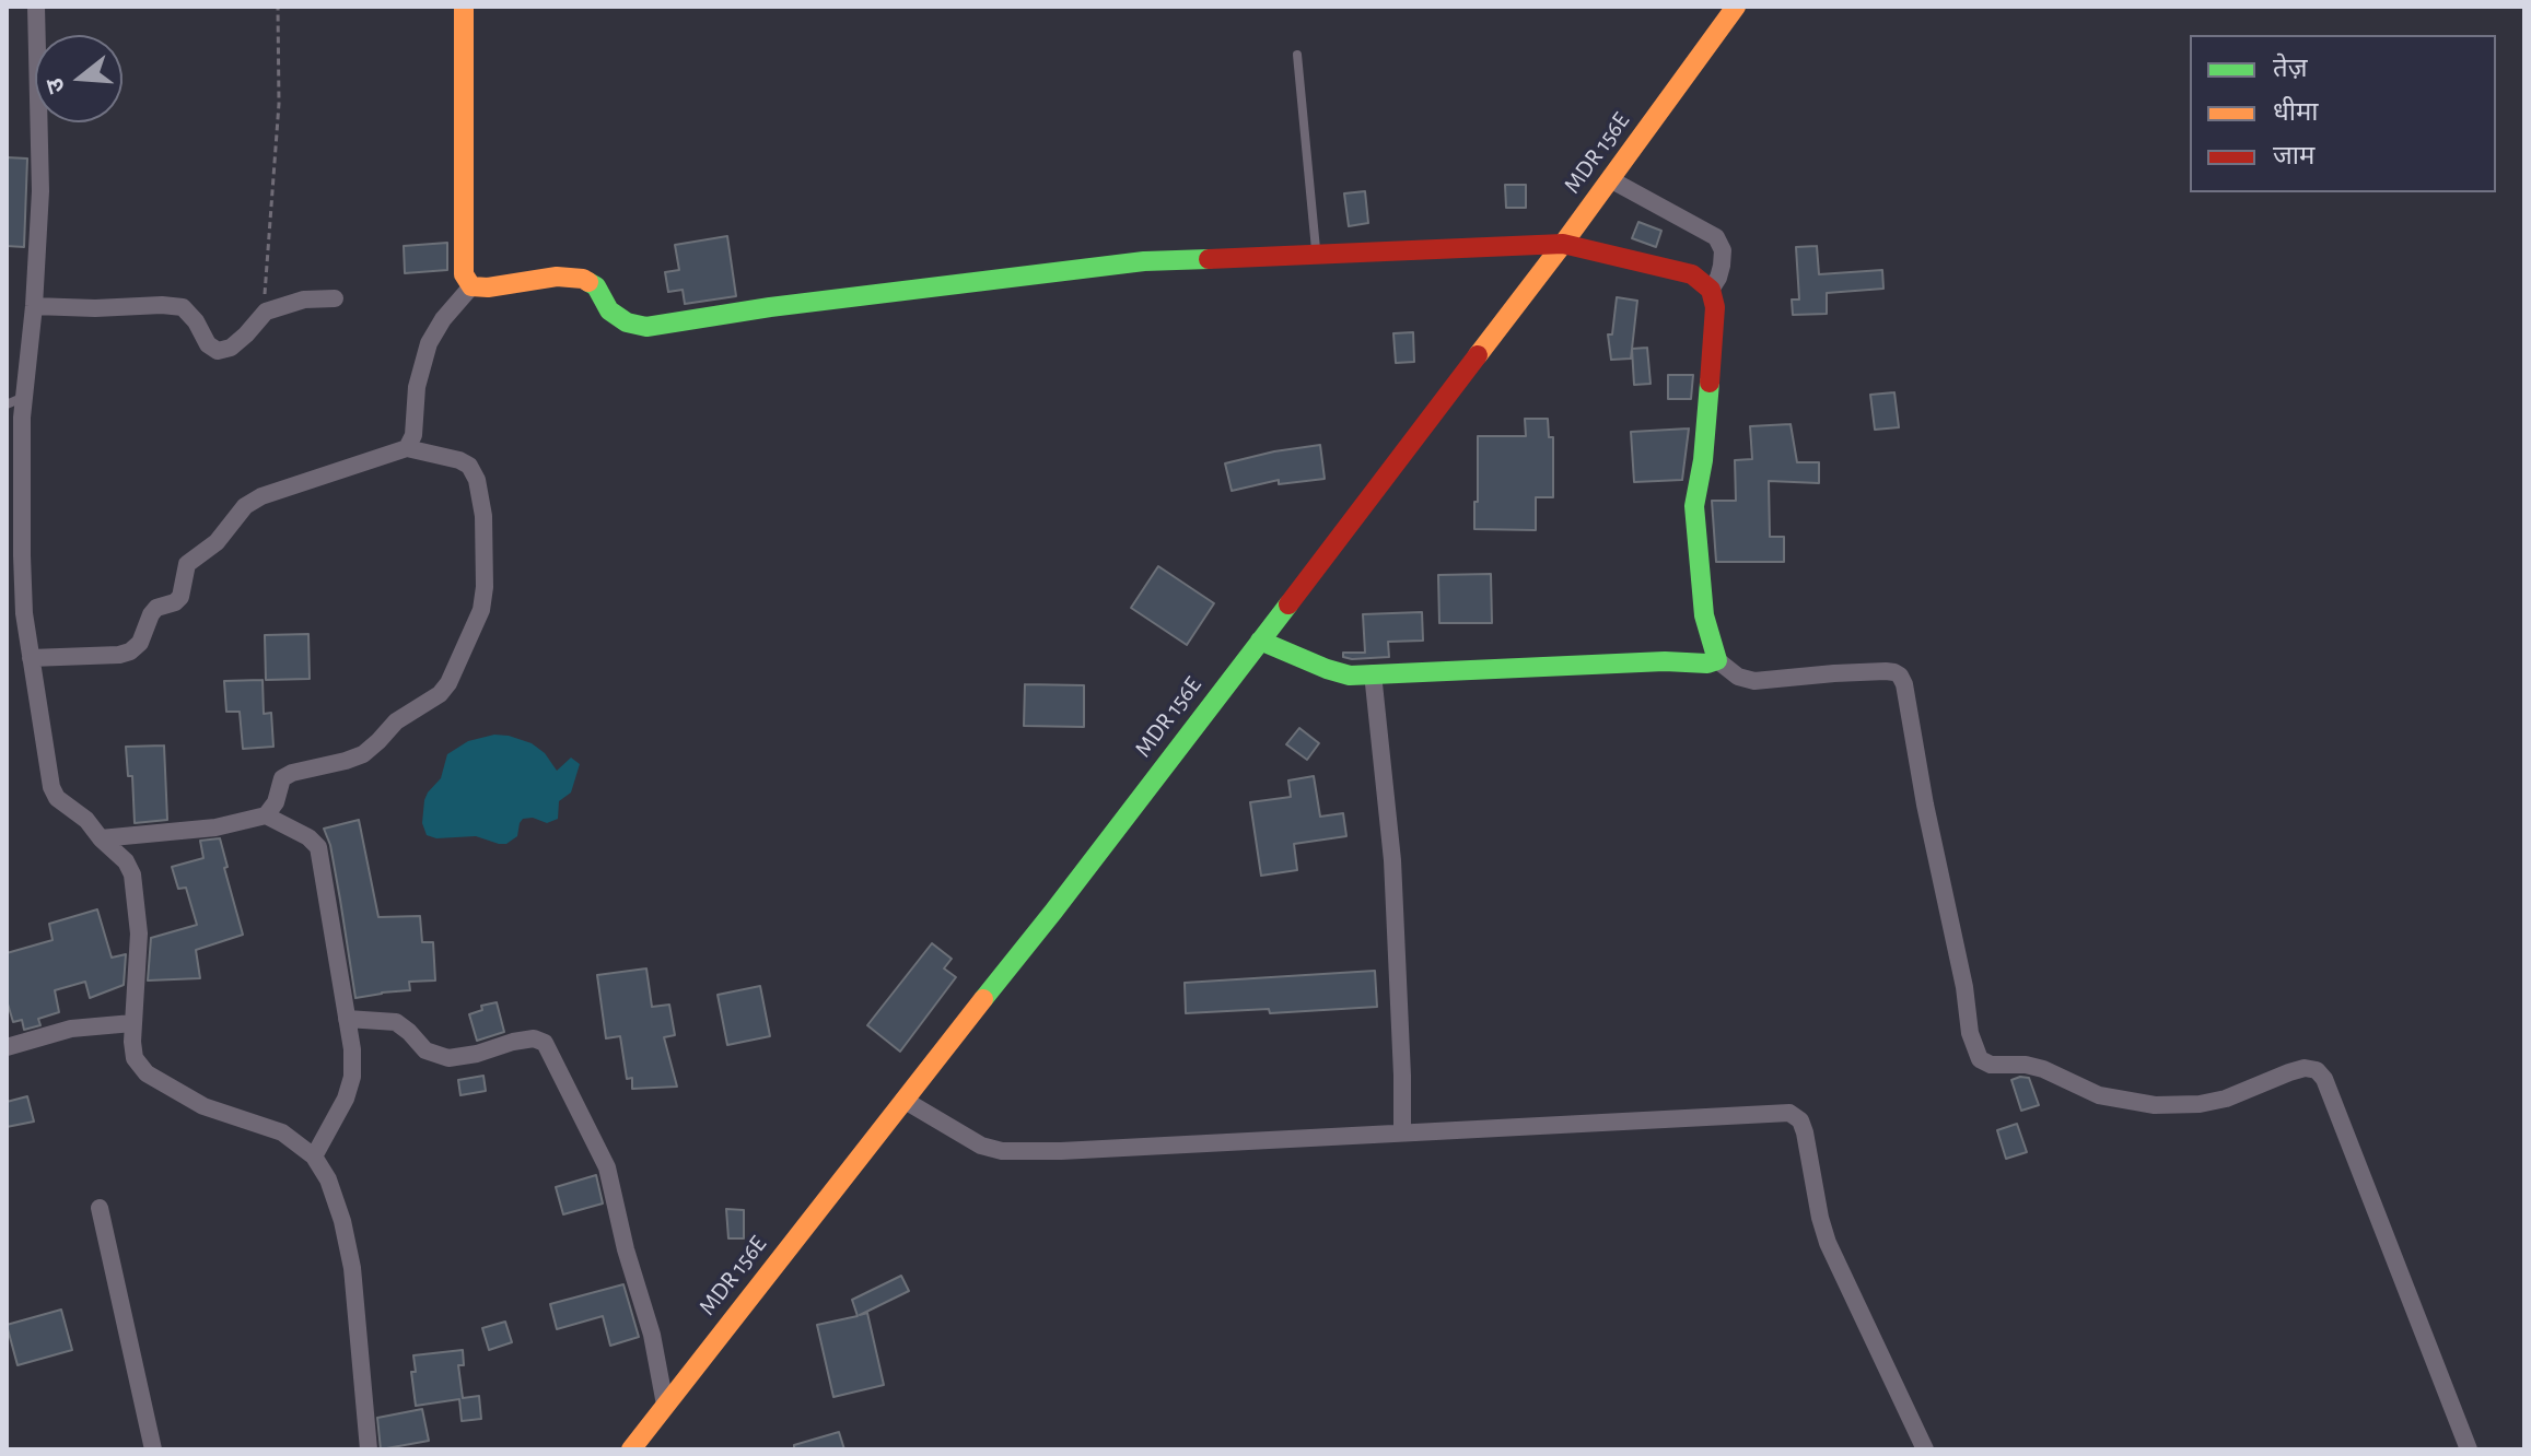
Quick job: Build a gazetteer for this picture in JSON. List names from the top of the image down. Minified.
{"streets":{"street":["MDR 156E"]},"legend":["तेज़","धीमा","जाम"],"north":"left"}
